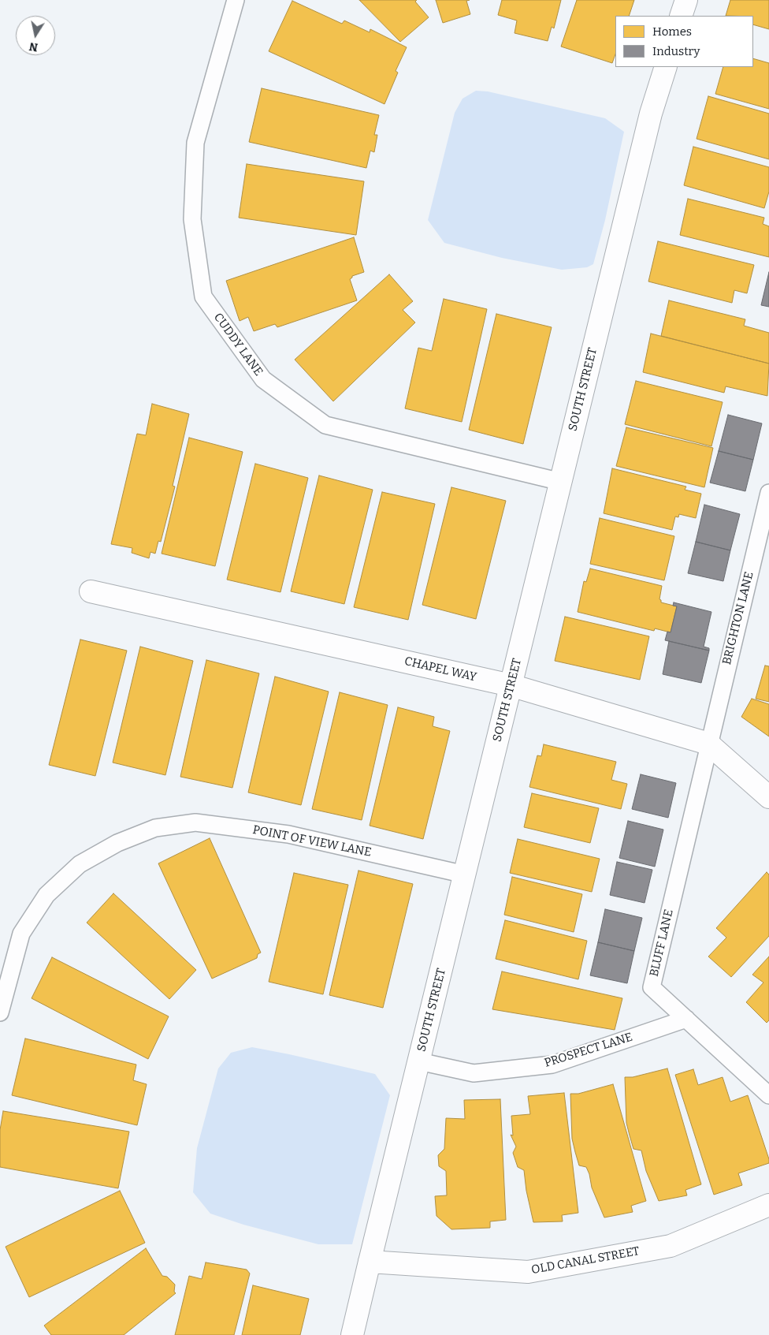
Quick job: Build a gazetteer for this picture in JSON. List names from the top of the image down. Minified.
{"streets":{"street":["SOUTH STREET","CHAPEL WAY","OLD CANAL STREET"],"lane":["CUDDY LANE","BRIGHTON LANE","POINT OF VIEW LANE","BLUFF LANE","PROSPECT LANE"]},"crossings":[["CUDDY LANE","SOUTH STREET"],["SOUTH STREET","CHAPEL WAY"],["SOUTH STREET","POINT OF VIEW LANE"],["SOUTH STREET","PROSPECT LANE"],["SOUTH STREET","OLD CANAL STREET"],["BRIGHTON LANE","CHAPEL WAY"],["BRIGHTON LANE","BLUFF LANE"],["CHAPEL WAY","BLUFF LANE"],["BLUFF LANE","PROSPECT LANE"]],"legend":["Homes","Industry"],"north":"bottom"}
